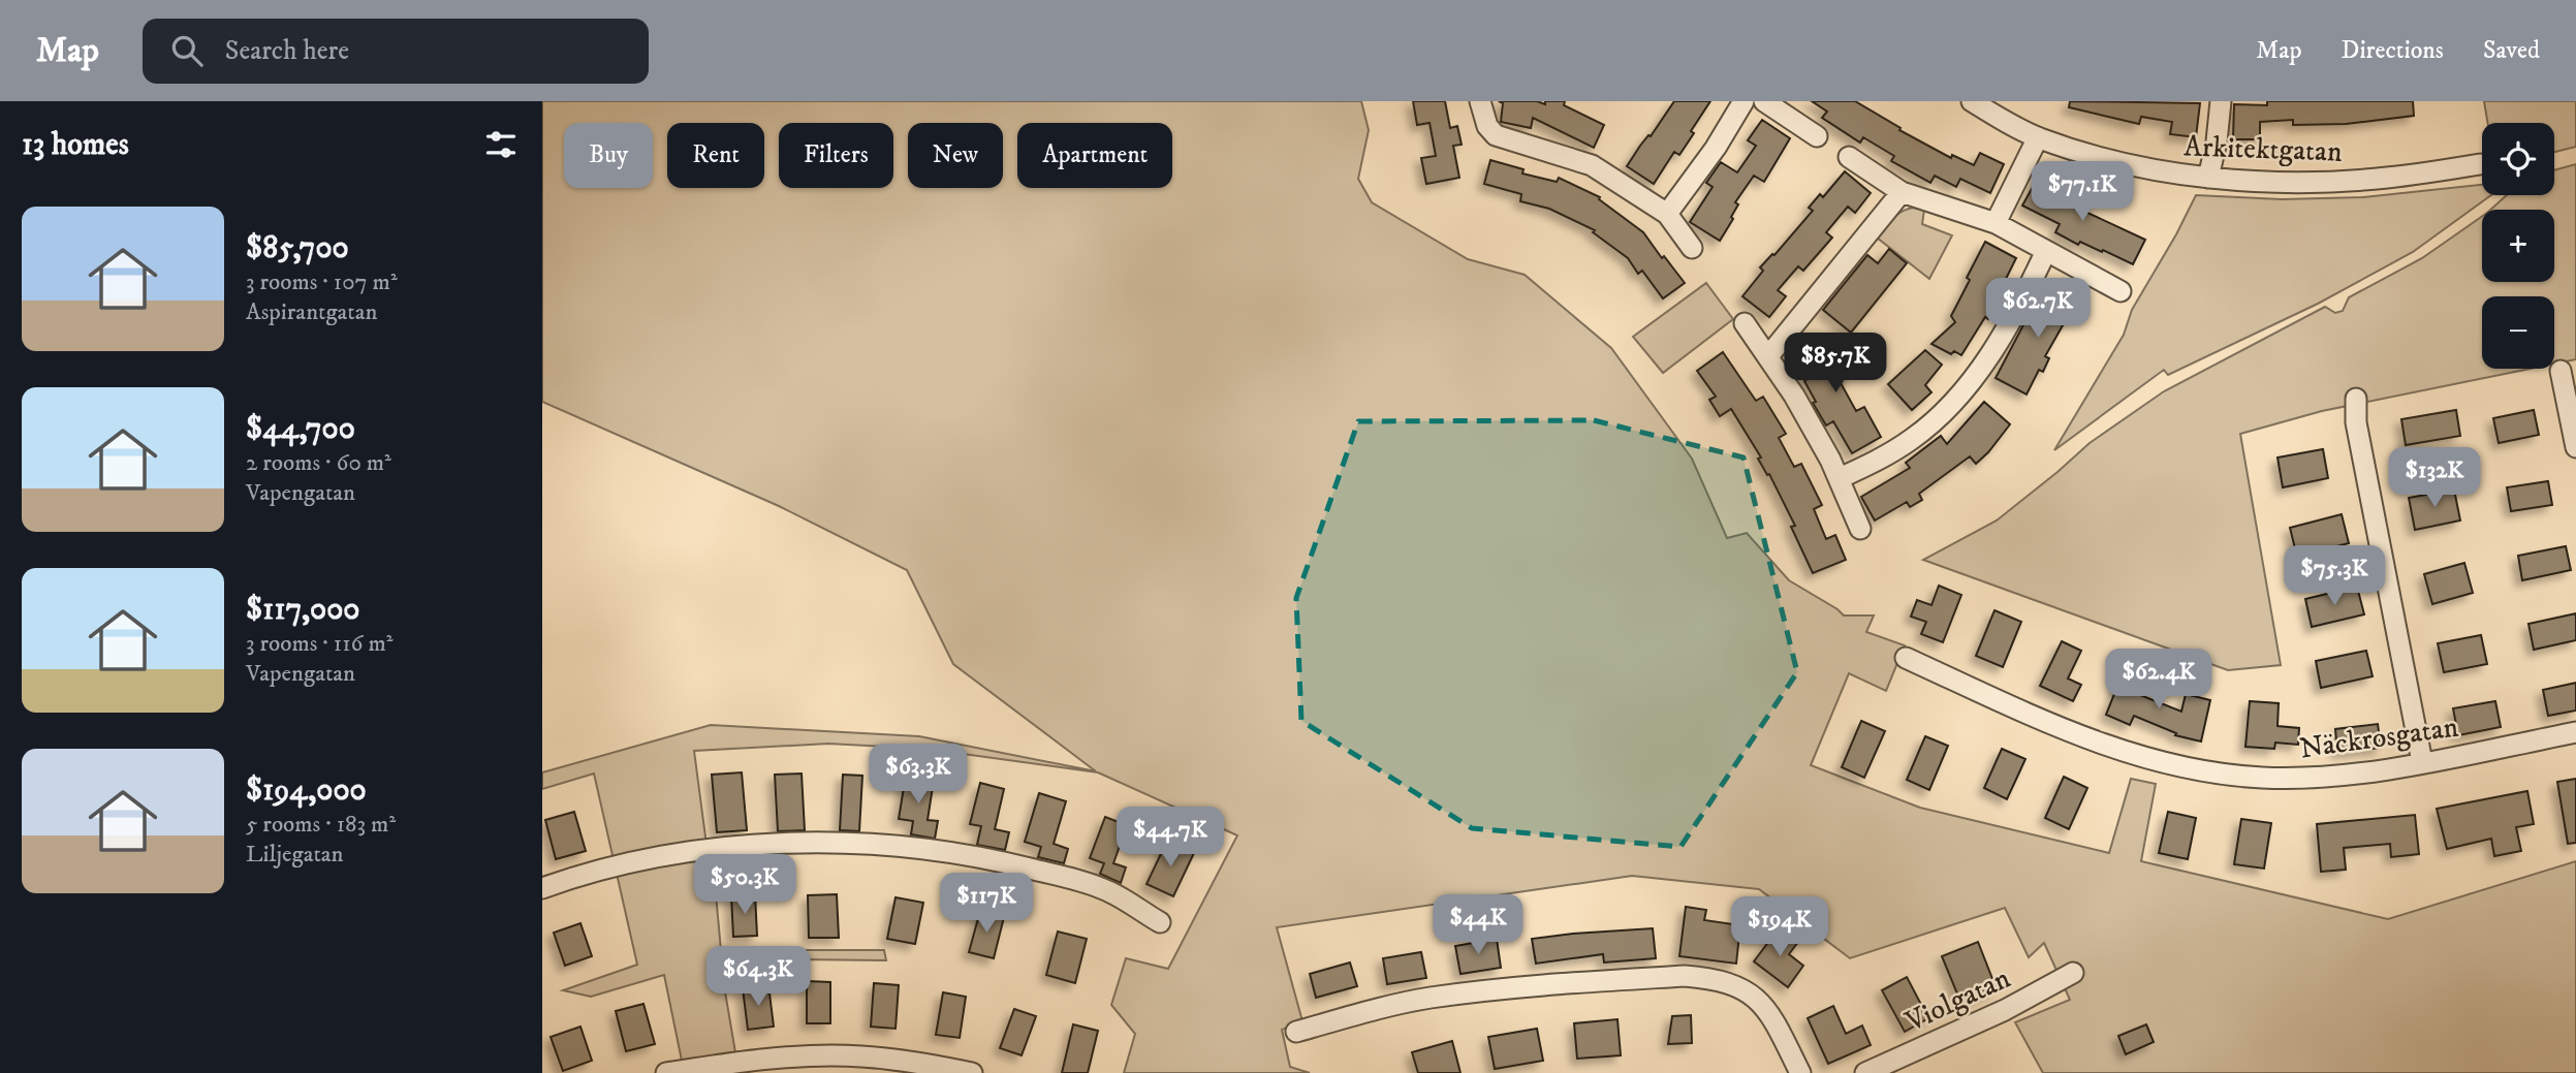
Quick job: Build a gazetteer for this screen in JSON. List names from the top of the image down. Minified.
{"streets":{"street":["Arkitektgatan","Näckrosgatan","Violgatan"]},"page":{"header":"Map","search":"Search here","nav":["Map","Directions","Saved"],"heading":"13 homes","map_buttons":["+","−"],"chip":["Buy","Rent","Filters","New","Apartment"],"price":["$77.1K","$62.7K","$85.7K","$132K","$75.3K","$62.4K","$63.3K","$44.7K","$50.3K","$117K","$44K","$194K","$64.3K"],"list":[{"name":"$85,700","note":"3 rooms · 107 m² · Aspirantgatan"},{"name":"$44,700","note":"2 rooms · 60 m² · Vapengatan"},{"name":"$117,000","note":"3 rooms · 116 m² · Vapengatan"},{"name":"$194,000","note":"5 rooms · 183 m² · Liljegatan"}]}}
